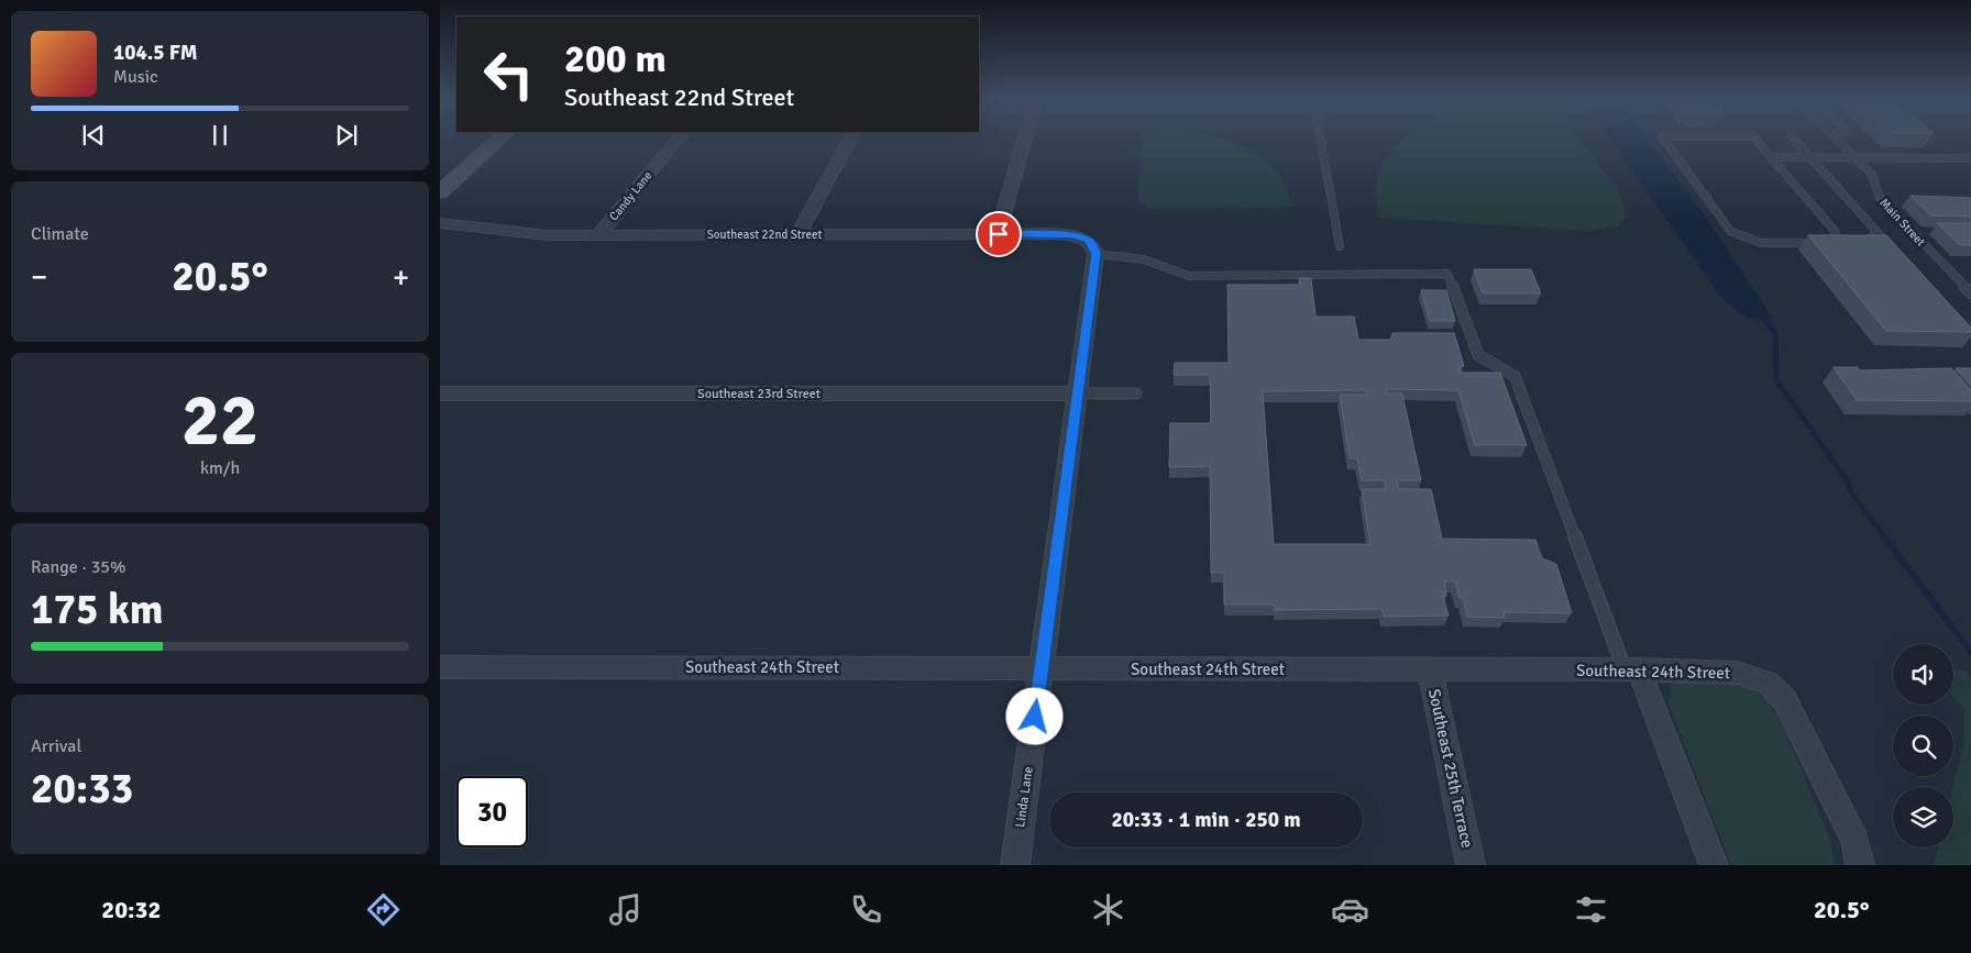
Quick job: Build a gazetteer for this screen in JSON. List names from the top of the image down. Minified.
{"streets":{"street":["Candy Lane","Southeast 22nd Street","Southeast 23rd Street","Southeast 24th Street","Southeast 25th Terrace","Linda Lane"],"lane":["Main Street"]},"crossings":[["Candy Lane","Southeast 22nd Street"],["Southeast 22nd Street","Linda Lane"],["Southeast 23rd Street","Linda Lane"],["Southeast 24th Street","Southeast 25th Terrace"],["Southeast 24th Street","Linda Lane"]],"page":{"turn":["200 m","Southeast 22nd Street"],"song":["104.5 FM","Music"],"tile":["Climate",["22","km/h"],["Range · 35%","175 km"],["Arrival","20:33"]],"heat":["−","20.5°","+"],"limit":"30","trip":"20:33 · 1 min · 250 m","tabs":["20:32","20.5°"]}}
